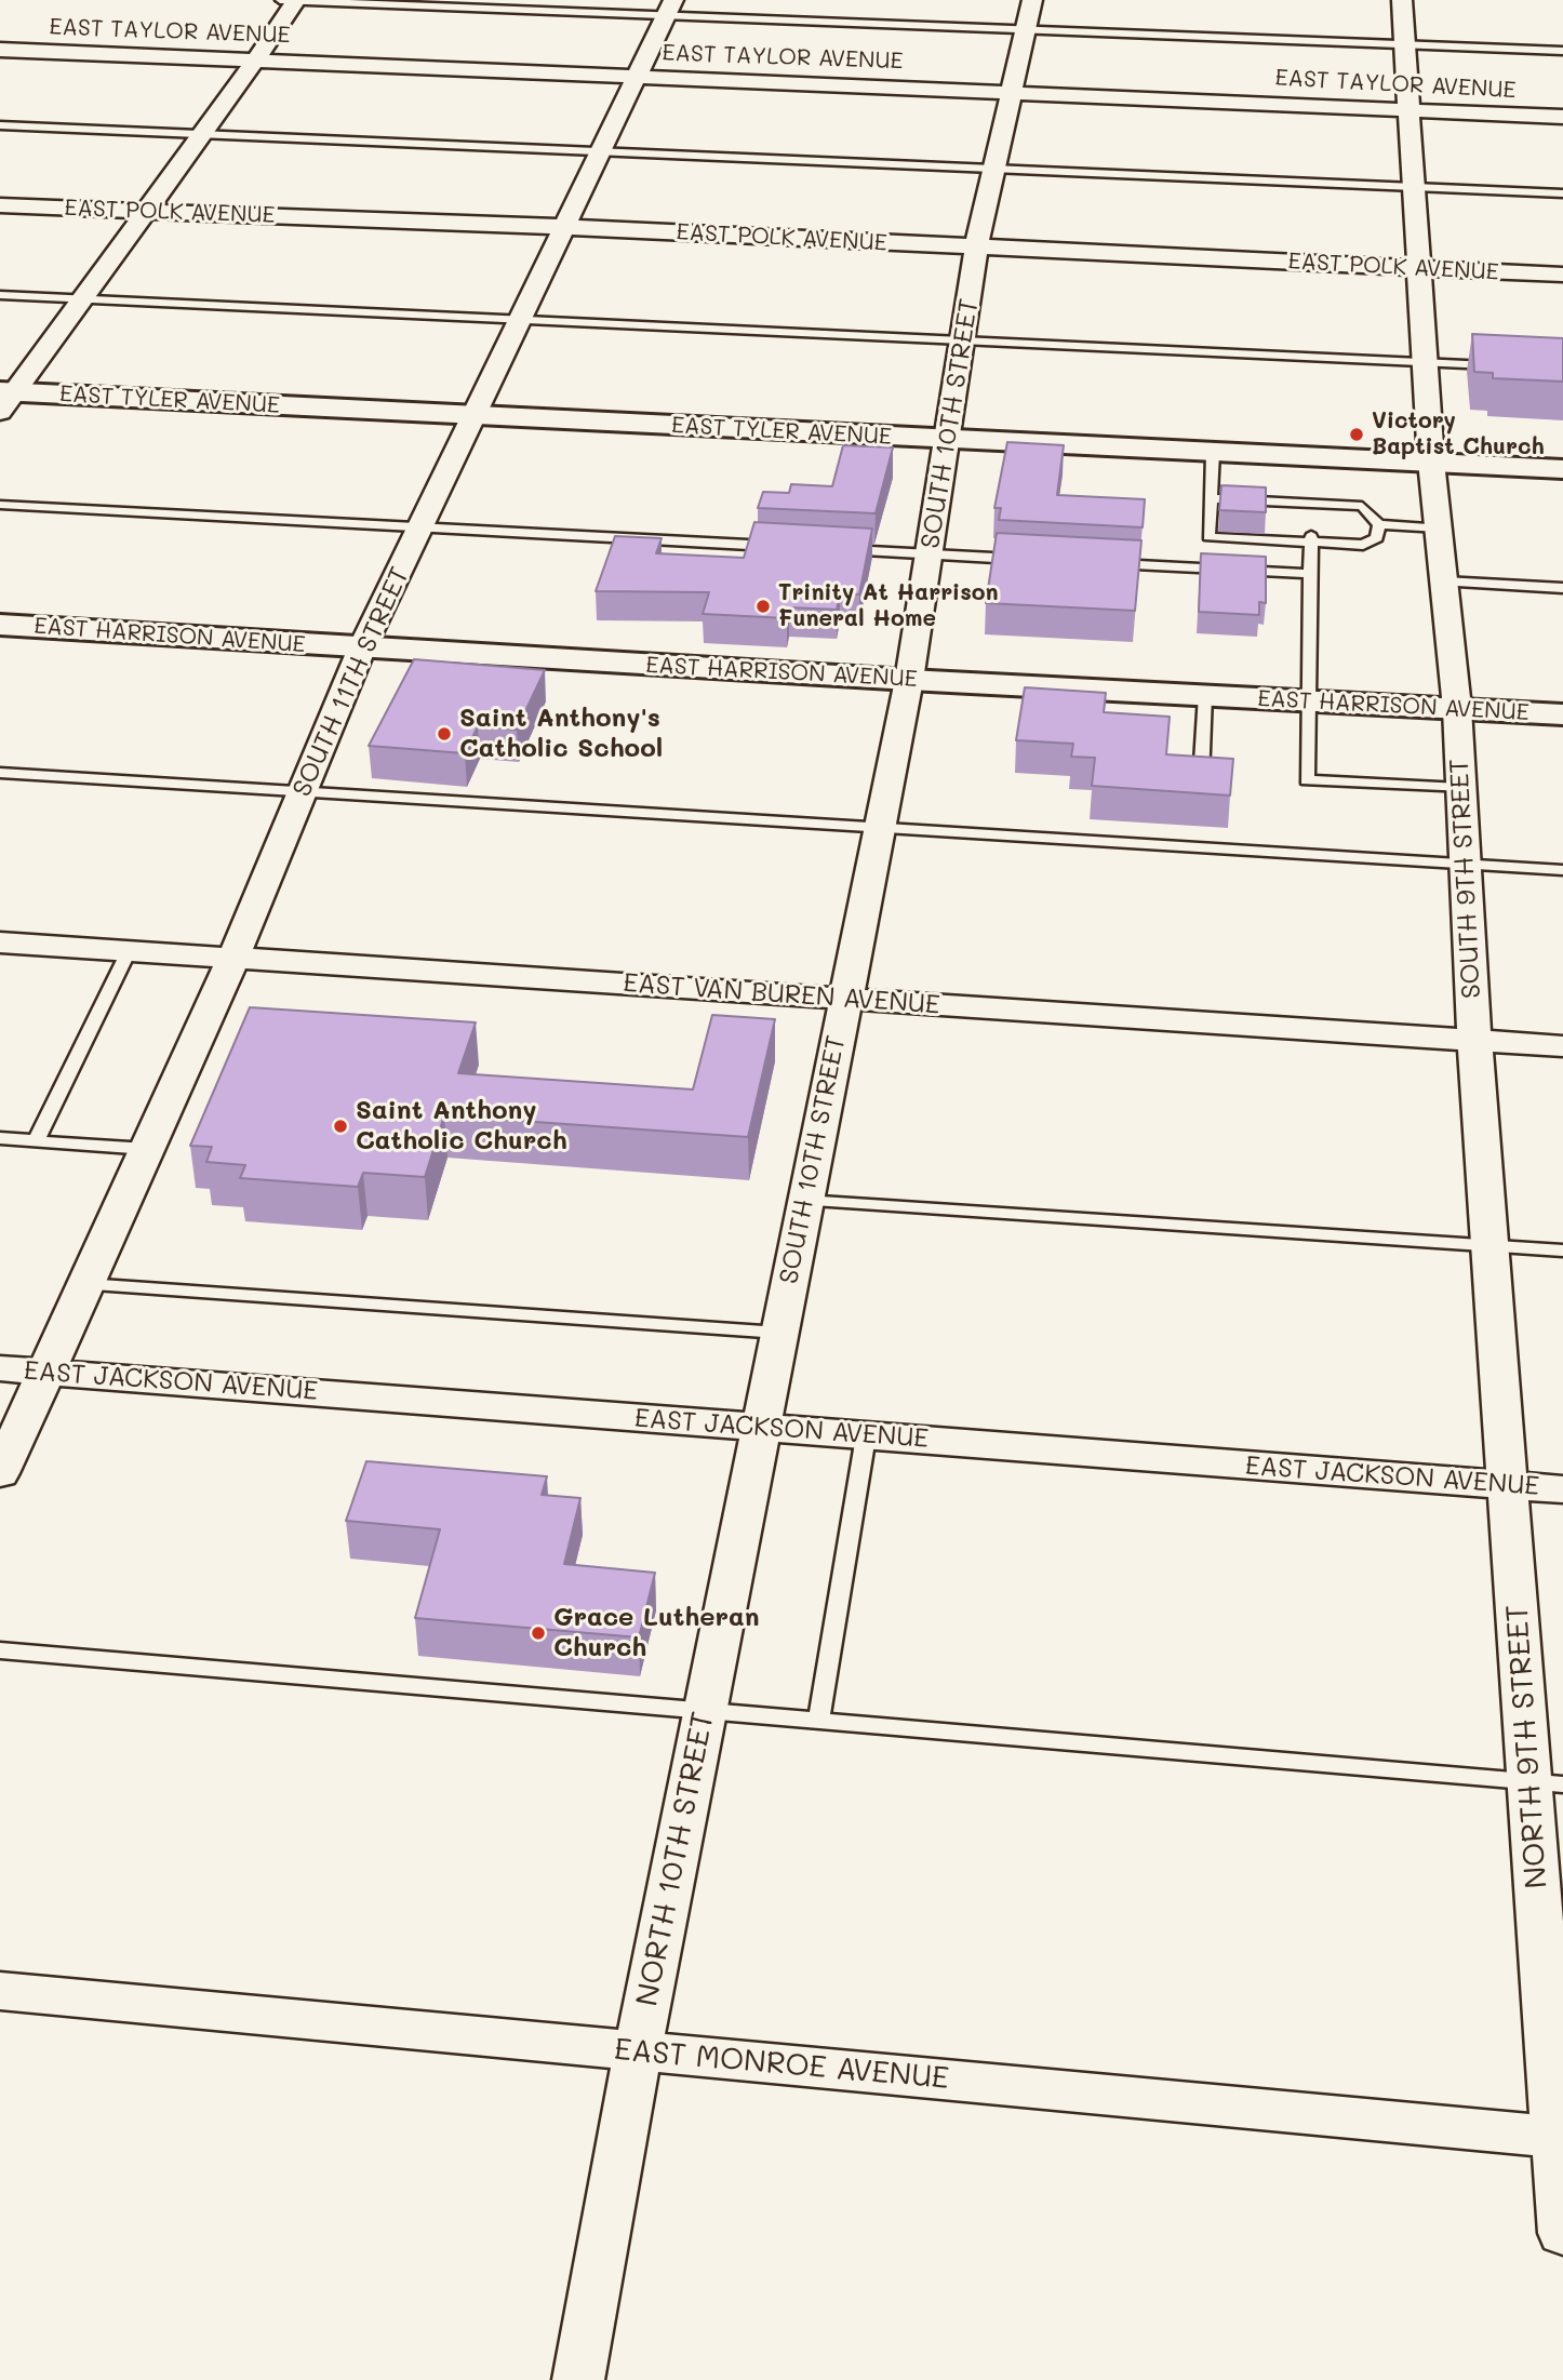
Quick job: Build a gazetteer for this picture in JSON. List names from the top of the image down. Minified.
{"streets":{"main road":["EAST TYLER AVENUE","EAST HARRISON AVENUE"],"street":["EAST TAYLOR AVENUE","EAST POLK AVENUE","SOUTH 10TH STREET","SOUTH 11TH STREET","SOUTH 9TH STREET","EAST VAN BUREN AVENUE","EAST JACKSON AVENUE","NORTH 9TH STREET","NORTH 10TH STREET","EAST MONROE AVENUE"]},"crossings":[["EAST TAYLOR AVENUE","SOUTH 10TH STREET"],["EAST TAYLOR AVENUE","SOUTH 11TH STREET"],["EAST TAYLOR AVENUE","SOUTH 9TH STREET"],["EAST POLK AVENUE","SOUTH 10TH STREET"],["EAST POLK AVENUE","SOUTH 11TH STREET"],["EAST POLK AVENUE","SOUTH 9TH STREET"],["EAST TYLER AVENUE","SOUTH 10TH STREET"],["EAST TYLER AVENUE","SOUTH 11TH STREET"],["EAST TYLER AVENUE","SOUTH 9TH STREET"],["SOUTH 10TH STREET","EAST HARRISON AVENUE"],["SOUTH 10TH STREET","EAST VAN BUREN AVENUE"],["SOUTH 10TH STREET","EAST JACKSON AVENUE"],["SOUTH 10TH STREET","NORTH 10TH STREET"],["EAST HARRISON AVENUE","SOUTH 11TH STREET"],["EAST HARRISON AVENUE","SOUTH 9TH STREET"],["SOUTH 11TH STREET","EAST VAN BUREN AVENUE"],["SOUTH 11TH STREET","EAST JACKSON AVENUE"],["SOUTH 9TH STREET","EAST VAN BUREN AVENUE"],["SOUTH 9TH STREET","EAST JACKSON AVENUE"],["SOUTH 9TH STREET","NORTH 9TH STREET"],["EAST JACKSON AVENUE","NORTH 9TH STREET"],["EAST JACKSON AVENUE","NORTH 10TH STREET"],["NORTH 9TH STREET","EAST MONROE AVENUE"],["NORTH 10TH STREET","EAST MONROE AVENUE"]],"places":["Victory Baptist Church","Trinity At Harrison Funeral Home","Saint Anthony's Catholic School","Saint Anthony Catholic Church","Grace Lutheran Church"]}
